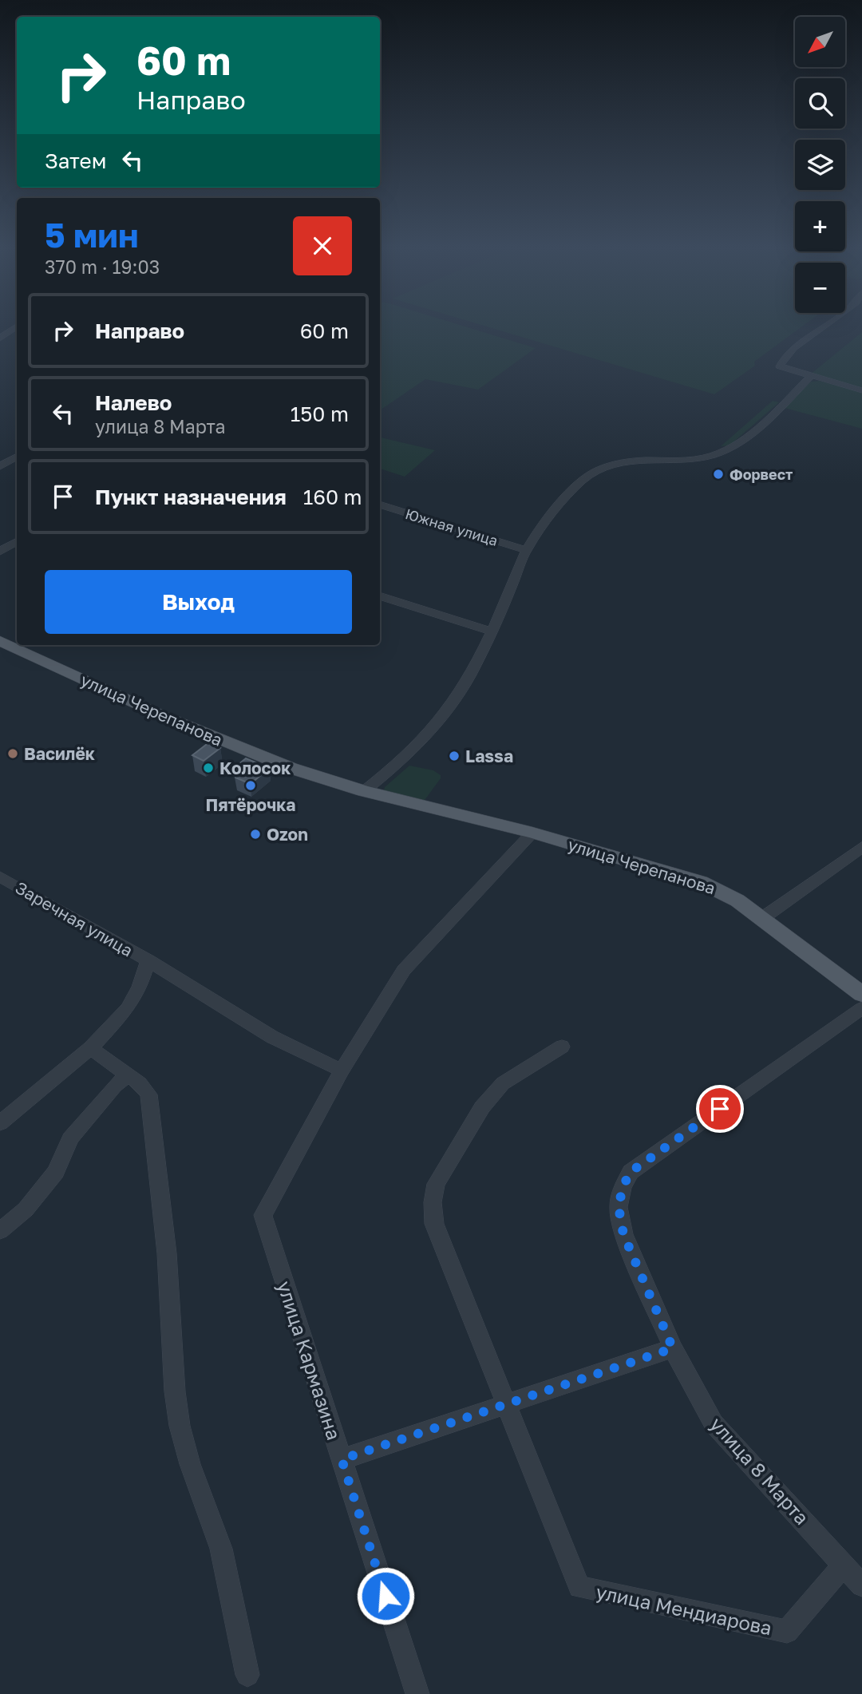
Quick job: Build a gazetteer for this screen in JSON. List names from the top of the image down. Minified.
{"streets":{"main road":["улица Черепанова"],"street":["Южная улица","Заречная улица","улица Кармазина","улица 8 Марта","улица Мендиарова"]},"crossings":[["Заречная улица","улица Кармазина"],["улица 8 Марта","улица Мендиарова"]],"places":["Форвест","Василёк","Lassa","Колосок","Пятёрочка","Ozon"],"north":"bottom left","page":{"map_buttons":["+","−"],"turn":["60 m","Направо"],"then":"Затем","heading":["5 мин","370 m · 19:03"],"list":[{"name":"Направо","value":"60 m"},{"name":"Налево","note":"улица 8 Марта","value":"150 m"},{"name":"Пункт назначения","value":"160 m"}],"buttons":"Выход"}}
